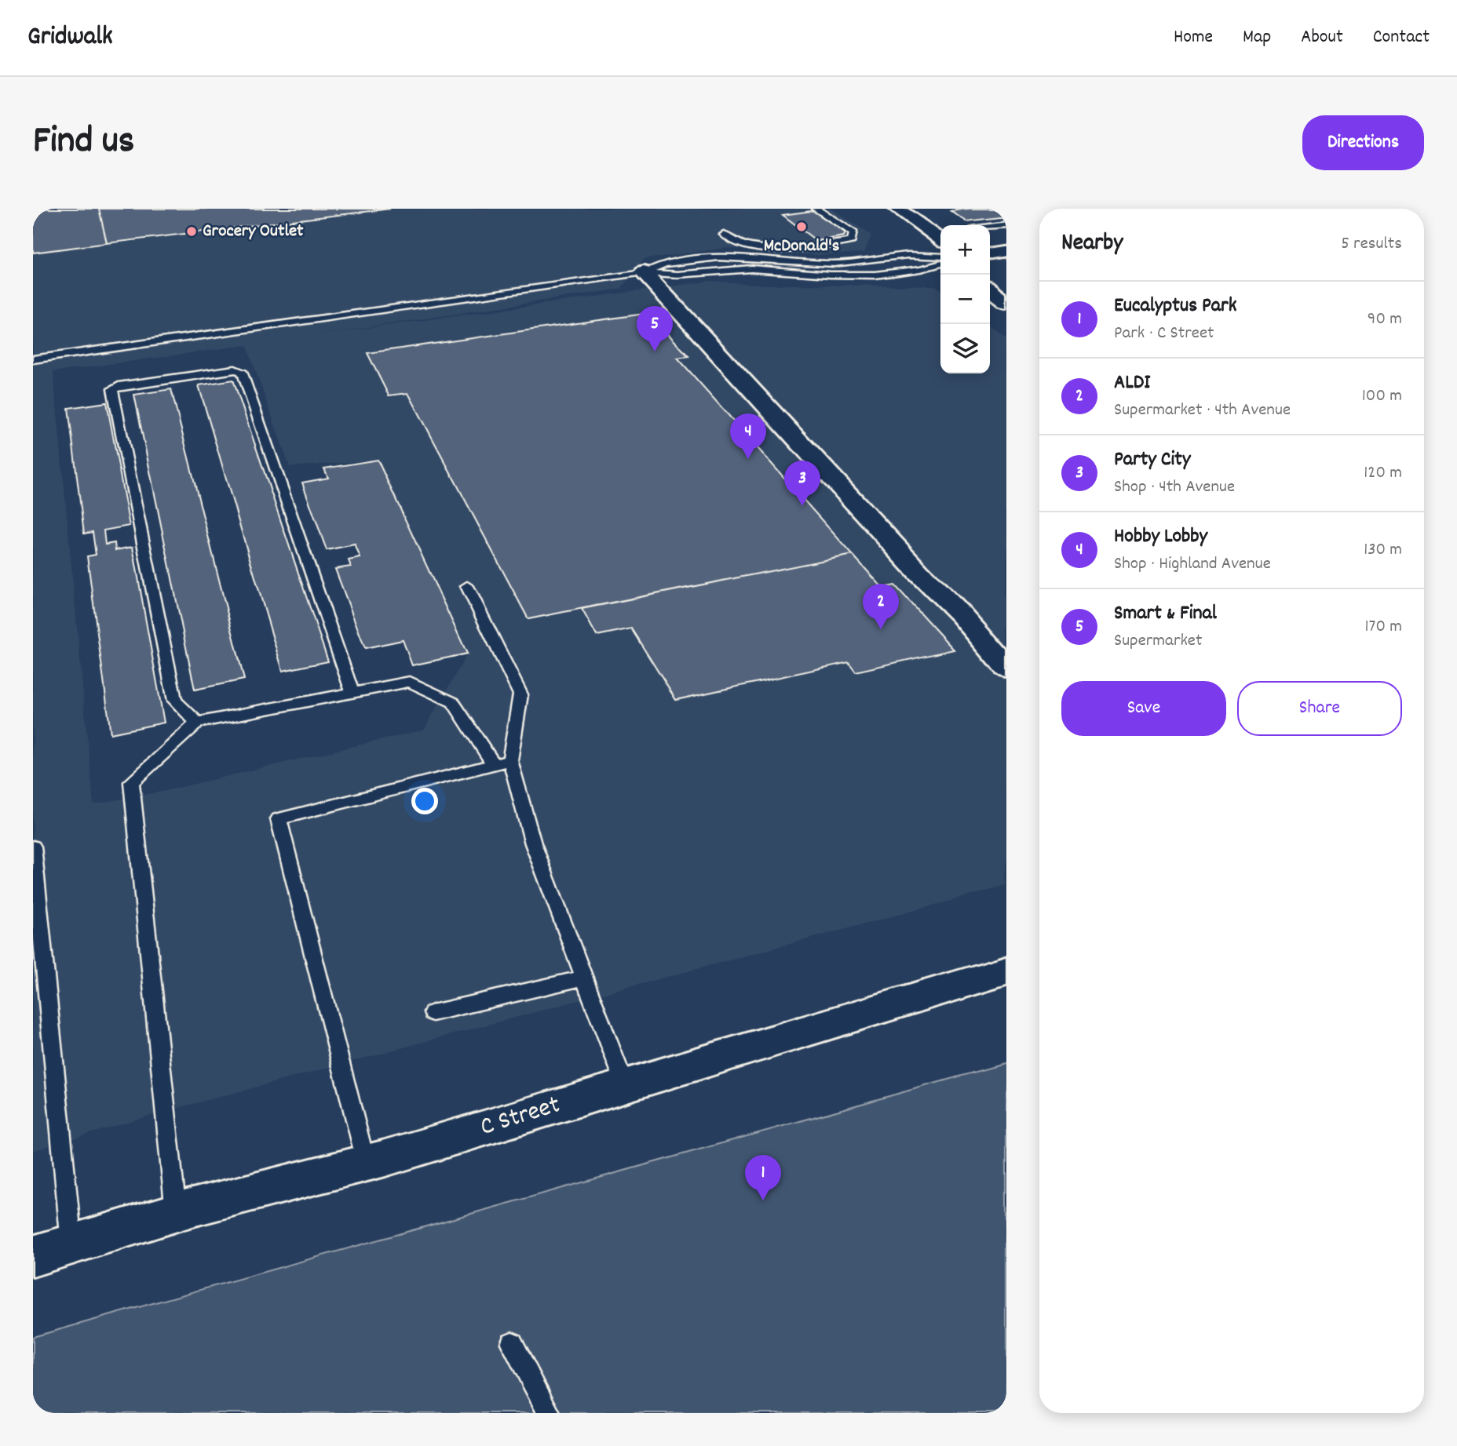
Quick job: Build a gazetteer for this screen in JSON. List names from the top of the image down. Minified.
{"streets":{"street":["C Street"]},"places":["McDonald's","Grocery Outlet"],"page":{"header":"Gridwalk","nav":["Home","Map","About","Contact"],"title":"Find us","buttons":["Directions",["Save","Share"]],"heading":["Nearby","5 results"],"map_buttons":["+","−"],"list":[{"mark":"1","name":"Eucalyptus Park","note":"Park · C Street","value":"90 m"},{"mark":"2","name":"ALDI","note":"Supermarket · 4th Avenue","value":"100 m"},{"mark":"3","name":"Party City","note":"Shop · 4th Avenue","value":"120 m"},{"mark":"4","name":"Hobby Lobby","note":"Shop · Highland Avenue","value":"130 m"},{"mark":"5","name":"Smart & Final","note":"Supermarket","value":"170 m"}],"pins":["5","4","3","2","1"]}}
